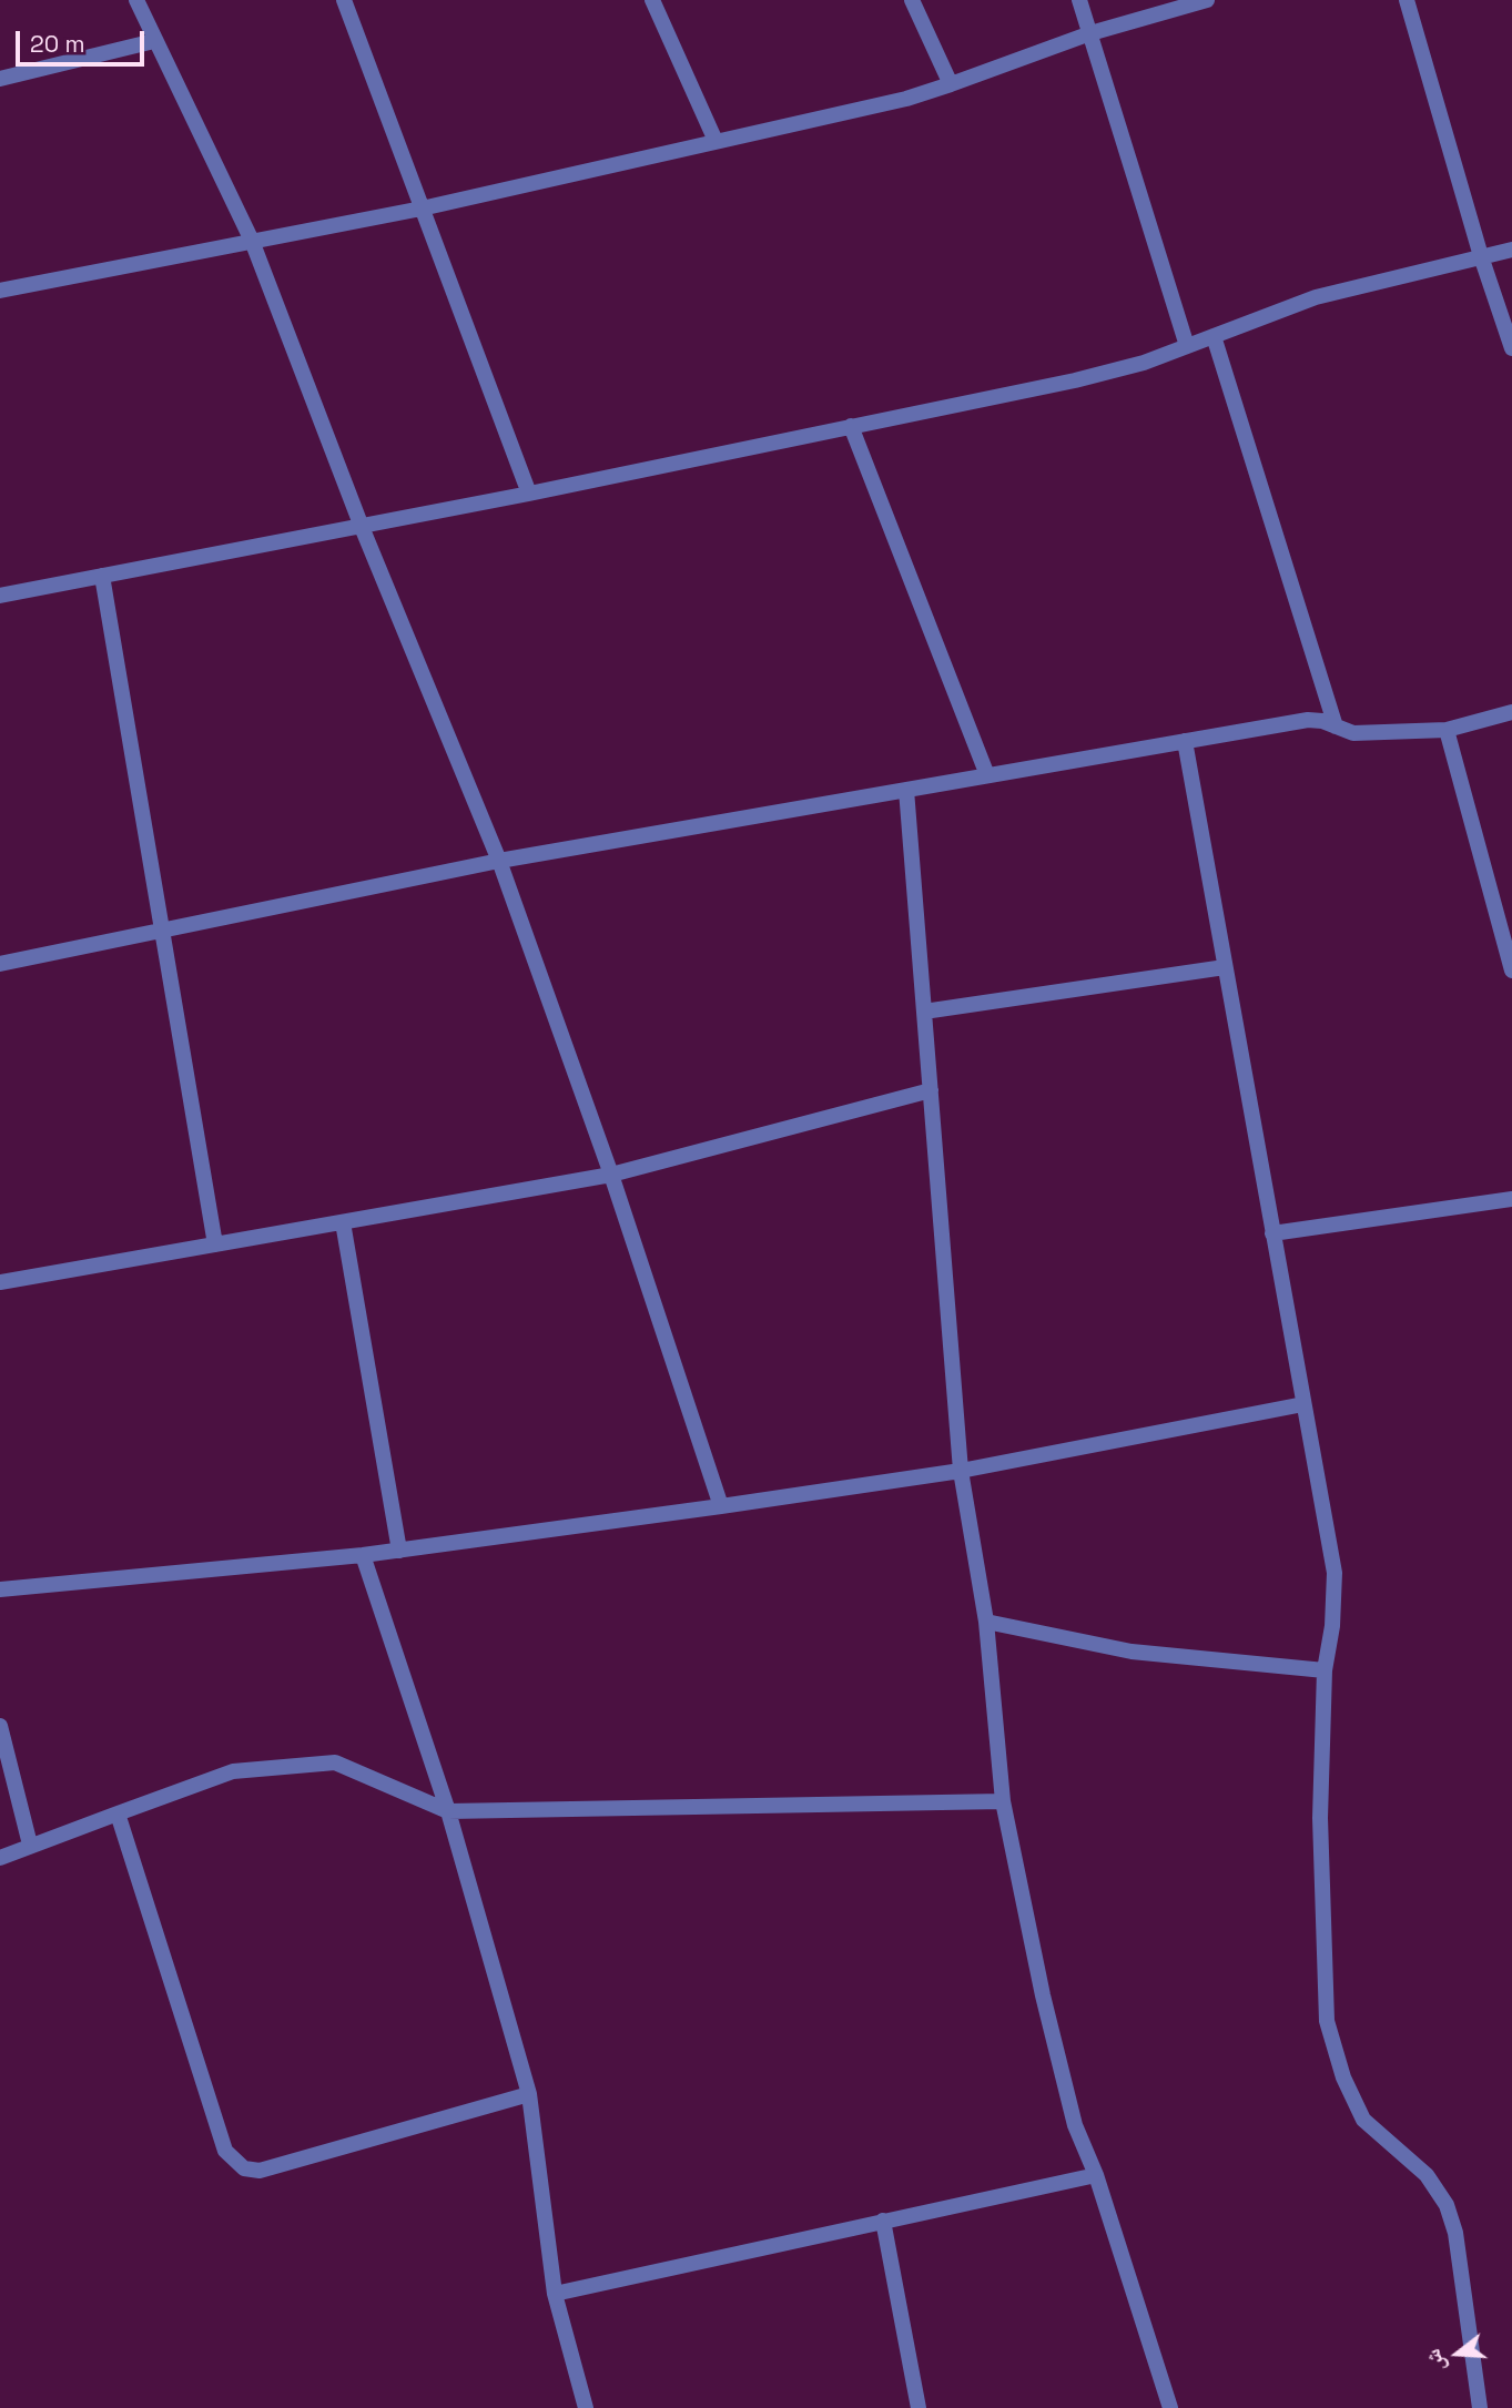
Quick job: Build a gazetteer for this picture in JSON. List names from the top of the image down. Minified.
{"scale_bar":"20 m","north":"left"}
